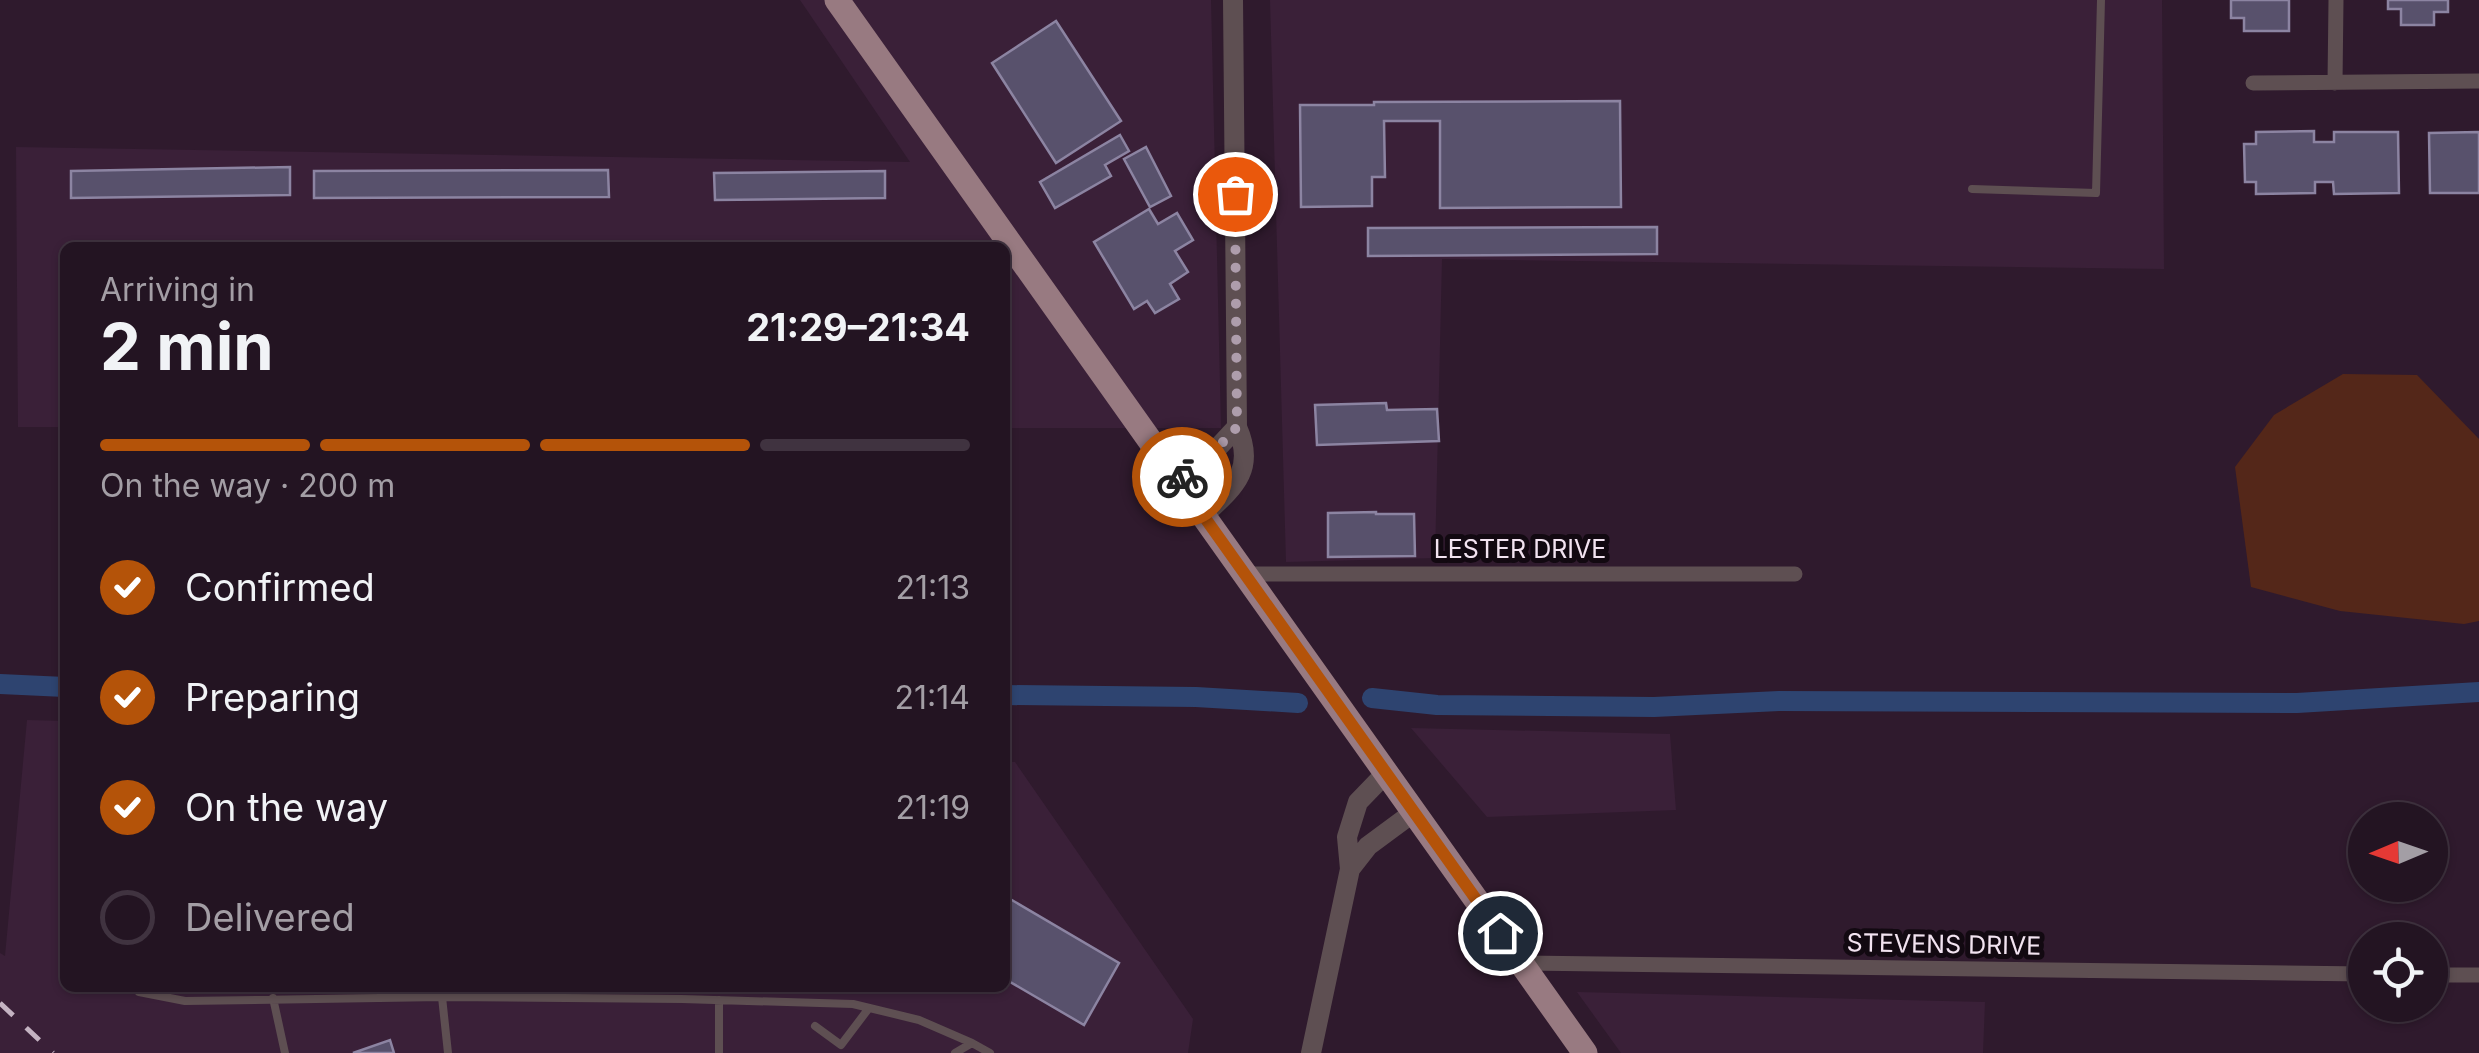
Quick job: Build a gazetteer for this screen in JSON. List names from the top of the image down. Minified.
{"streets":{"street":["LESTER DRIVE","STEVENS DRIVE"]},"north":"left","page":{"heading":["2 min","Arriving in","21:29–21:34"],"bar":"On the way · 200 m","list":[["Confirmed","21:13"],["Preparing","21:14"],["On the way","21:19"],"Delivered"]}}
